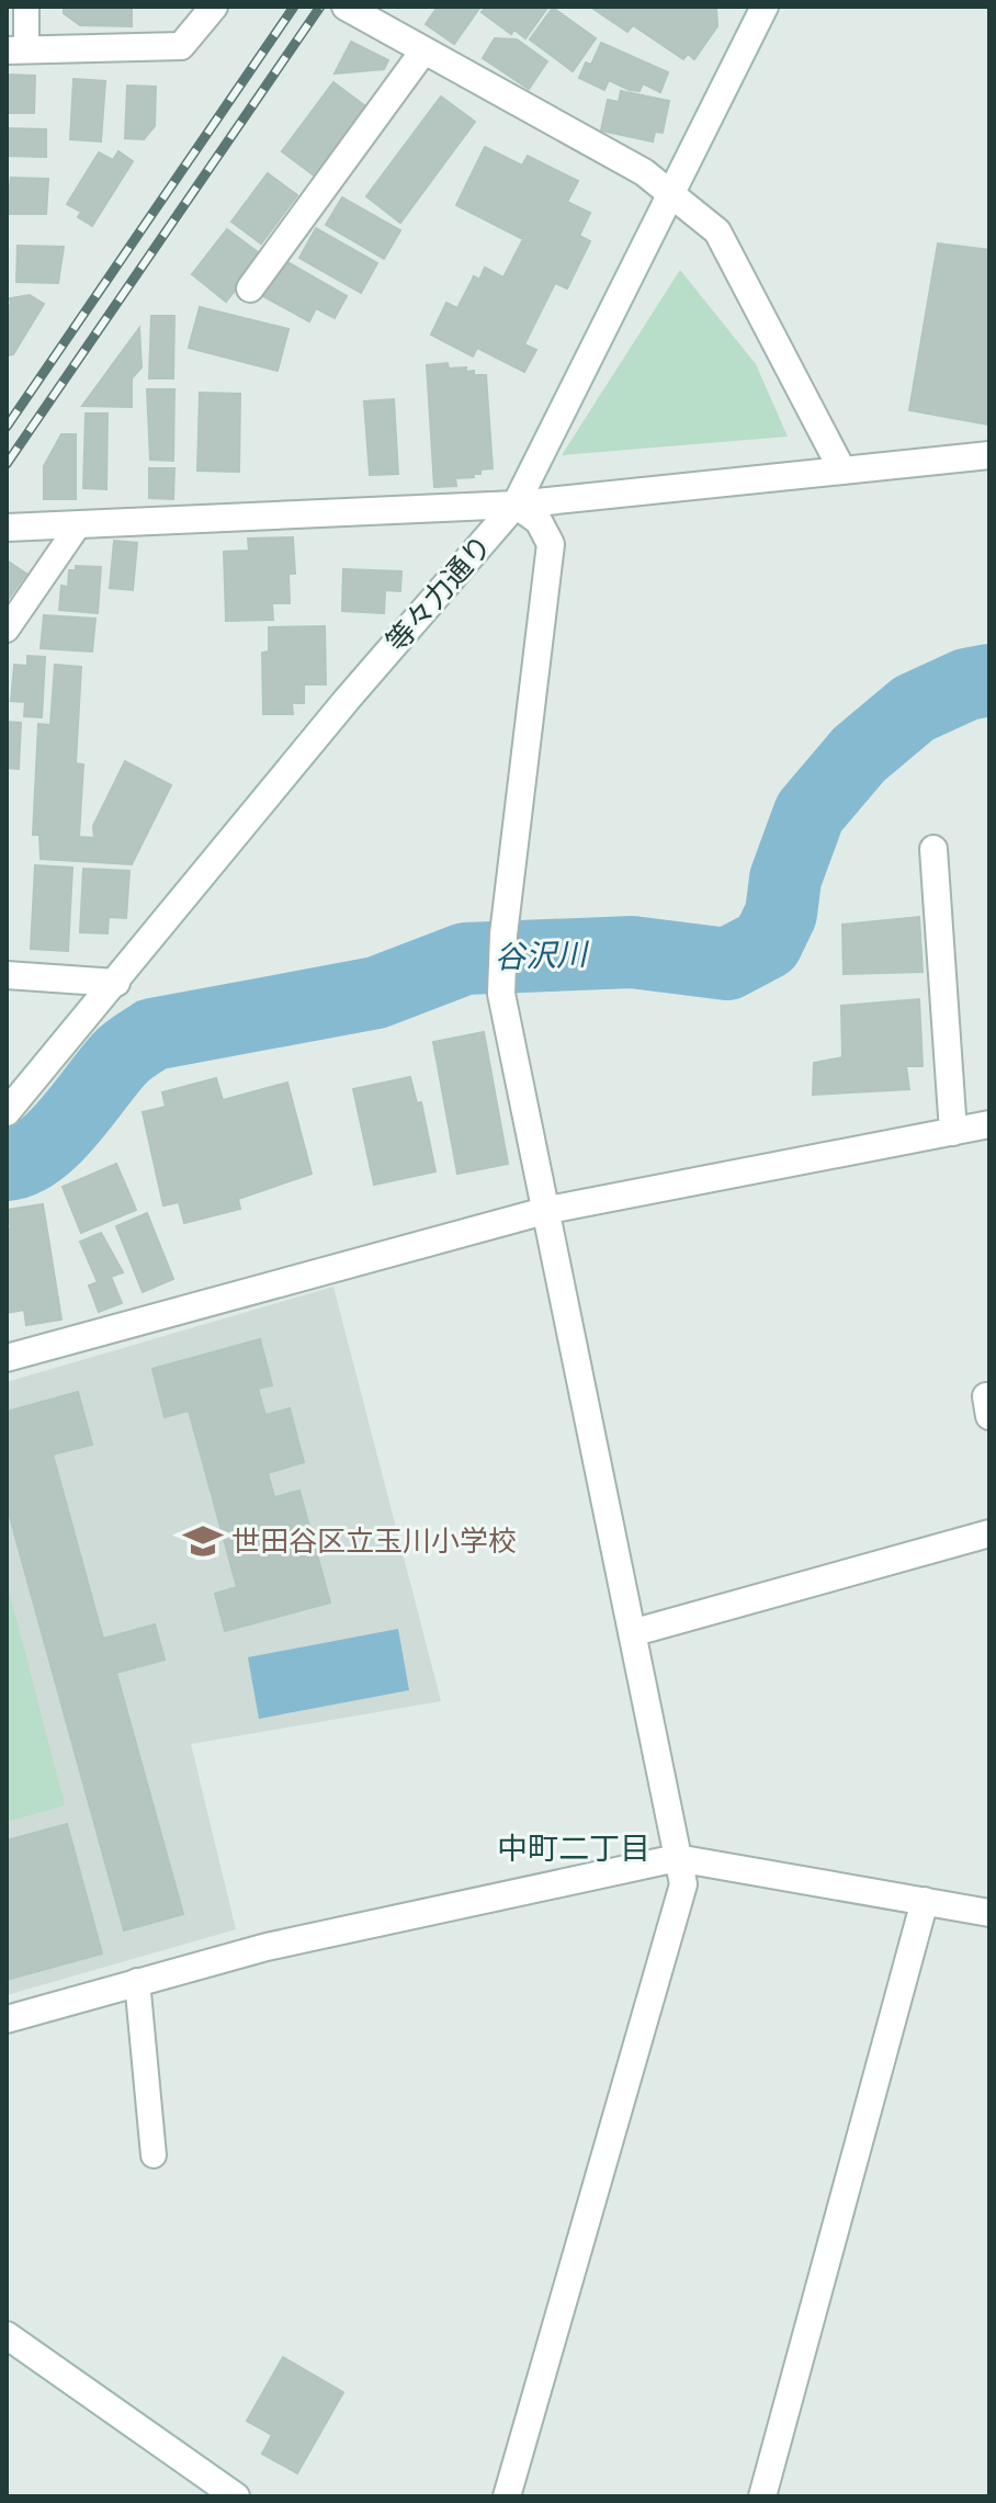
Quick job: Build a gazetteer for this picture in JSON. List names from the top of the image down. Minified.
{"streets":{"street":["等々力通り"]},"districts":["中町二丁目"],"water":["谷沢川"],"places":{"school or university":["世田谷区立玉川小学校"]}}
